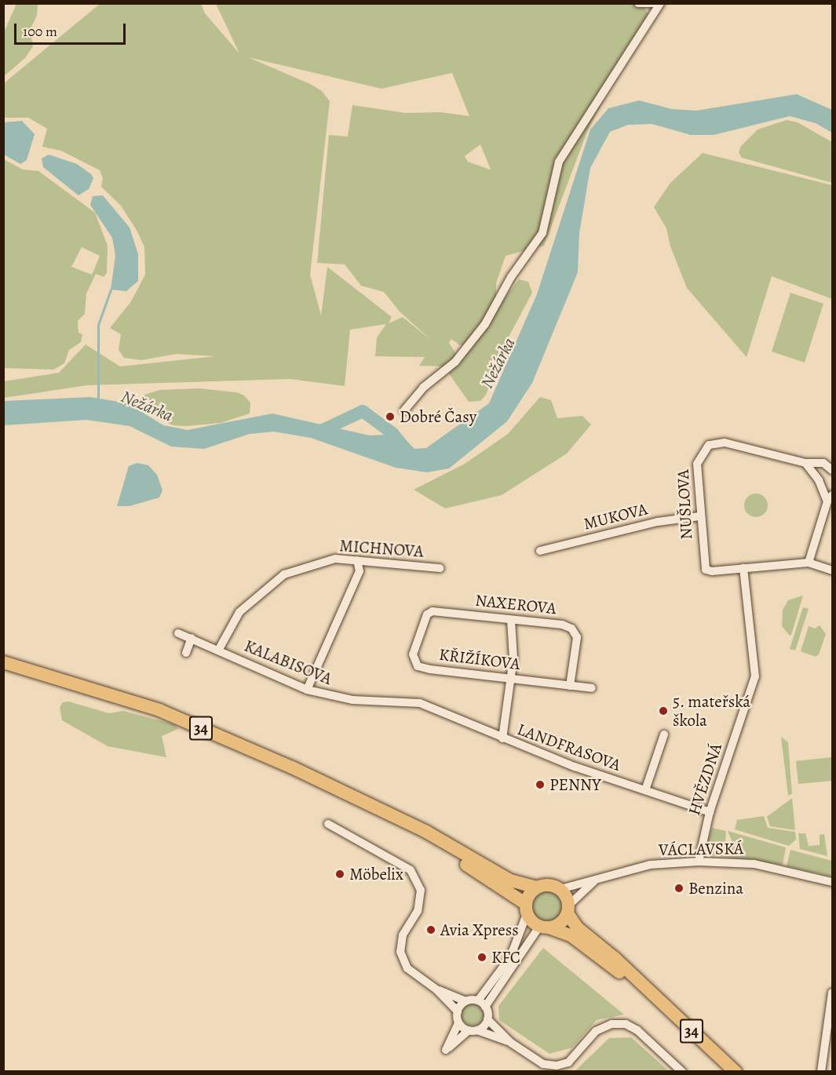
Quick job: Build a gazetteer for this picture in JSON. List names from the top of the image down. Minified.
{"streets":{"main road":["34"],"street":["NUŠLOVA","MUKOVA","MICHNOVA","NAXEROVA","KŘIŽÍKOVA","KALABISOVA","LANDFRASOVA","HVĚZDNÁ","VÁCLAVSKÁ"]},"crossings":[["NUŠLOVA","MUKOVA"],["NUŠLOVA","HVĚZDNÁ"],["MUKOVA","HVĚZDNÁ"],["MICHNOVA","KALABISOVA"],["NAXEROVA","KŘIŽÍKOVA"],["KALABISOVA","LANDFRASOVA"],["34","VÁCLAVSKÁ"],["LANDFRASOVA","HVĚZDNÁ"],["HVĚZDNÁ","VÁCLAVSKÁ"]],"water":["Nežárka"],"places":["Dobré Časy","5. mateřská škola","PENNY","Möbelix","Benzina","Avia Xpress","KFC"],"scale_bar":"100 m"}
